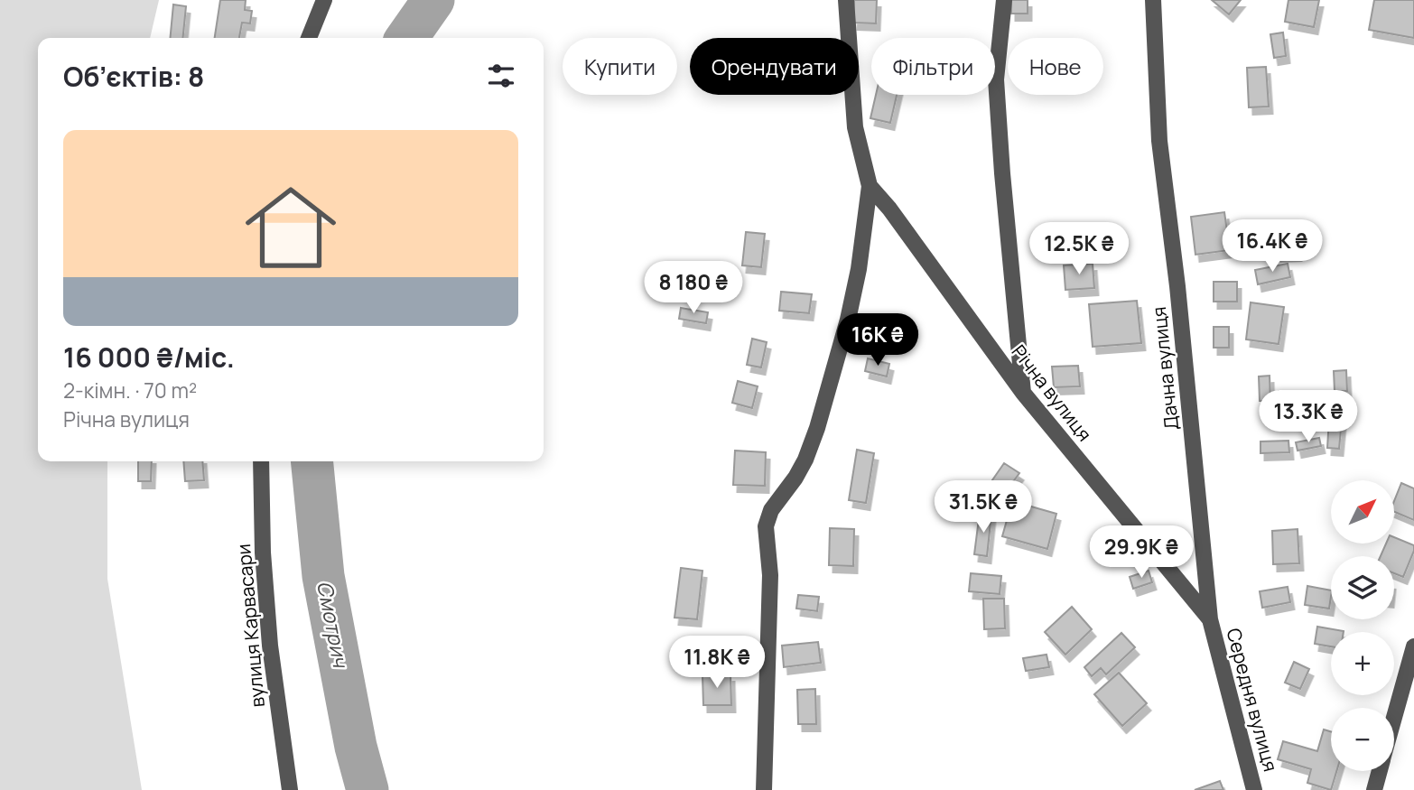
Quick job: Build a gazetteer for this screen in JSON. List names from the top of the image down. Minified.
{"streets":{"street":["Дачна вулиця","Річна вулиця","вулиця Карвасари","Середня вулиця"]},"crossings":[["Дачна вулиця","Річна вулиця"],["Дачна вулиця","Середня вулиця"],["Річна вулиця","Середня вулиця"]],"water":["Смотрич"],"north":"top right","page":{"chip":["Купити","Орендувати","Фільтри","Нове"],"heading":"Об’єктів: 8","list":[{"name":"16 000 ₴/міс.","note":"2-кімн. · 70 m² · Річна вулиця"}],"price":["16.4K ₴","12.5K ₴","8 180 ₴","16K ₴","13.3K ₴","31.5K ₴","29.9K ₴","11.8K ₴"],"map_buttons":["+","−"]}}
